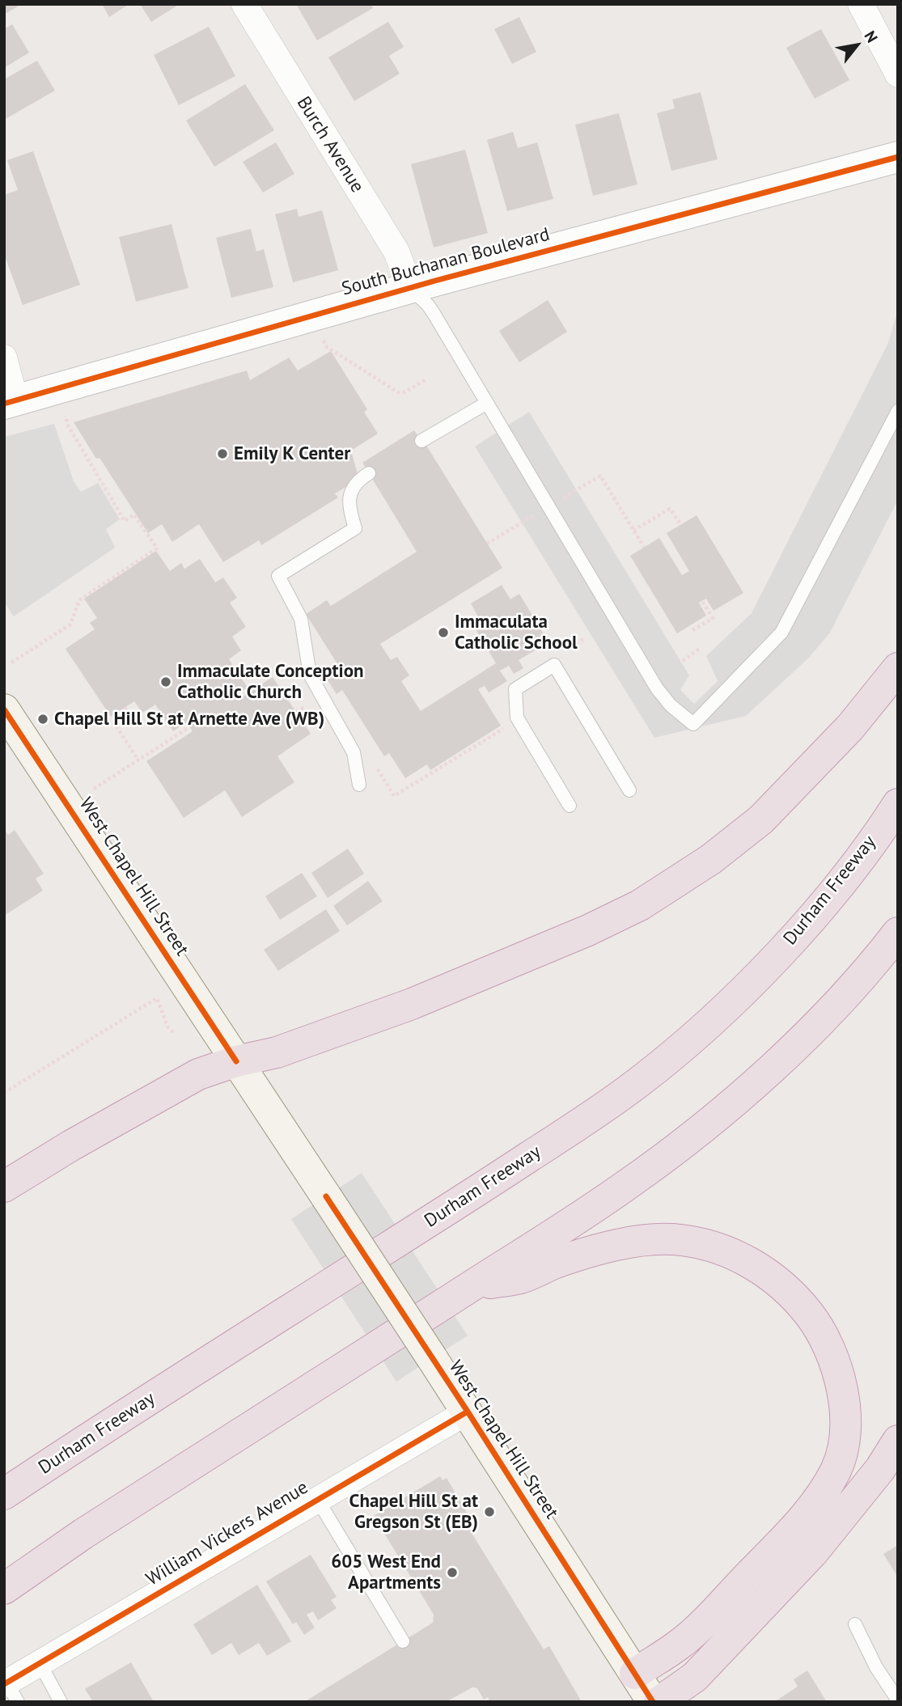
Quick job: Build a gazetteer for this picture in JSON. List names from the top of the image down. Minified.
{"streets":{"highway":["Durham Freeway"],"main road":["West Chapel Hill Street"],"street":["Burch Avenue","South Buchanan Boulevard","William Vickers Avenue"]},"crossings":[["Burch Avenue","South Buchanan Boulevard"],["West Chapel Hill Street","William Vickers Avenue"]],"places":["Emily K Center","Immaculata Catholic School","Immaculate Conception Catholic Church","Chapel Hill St at Arnette Ave (WB)","Chapel Hill St at Gregson St (EB)","605 West End Apartments"],"north":"top right"}
